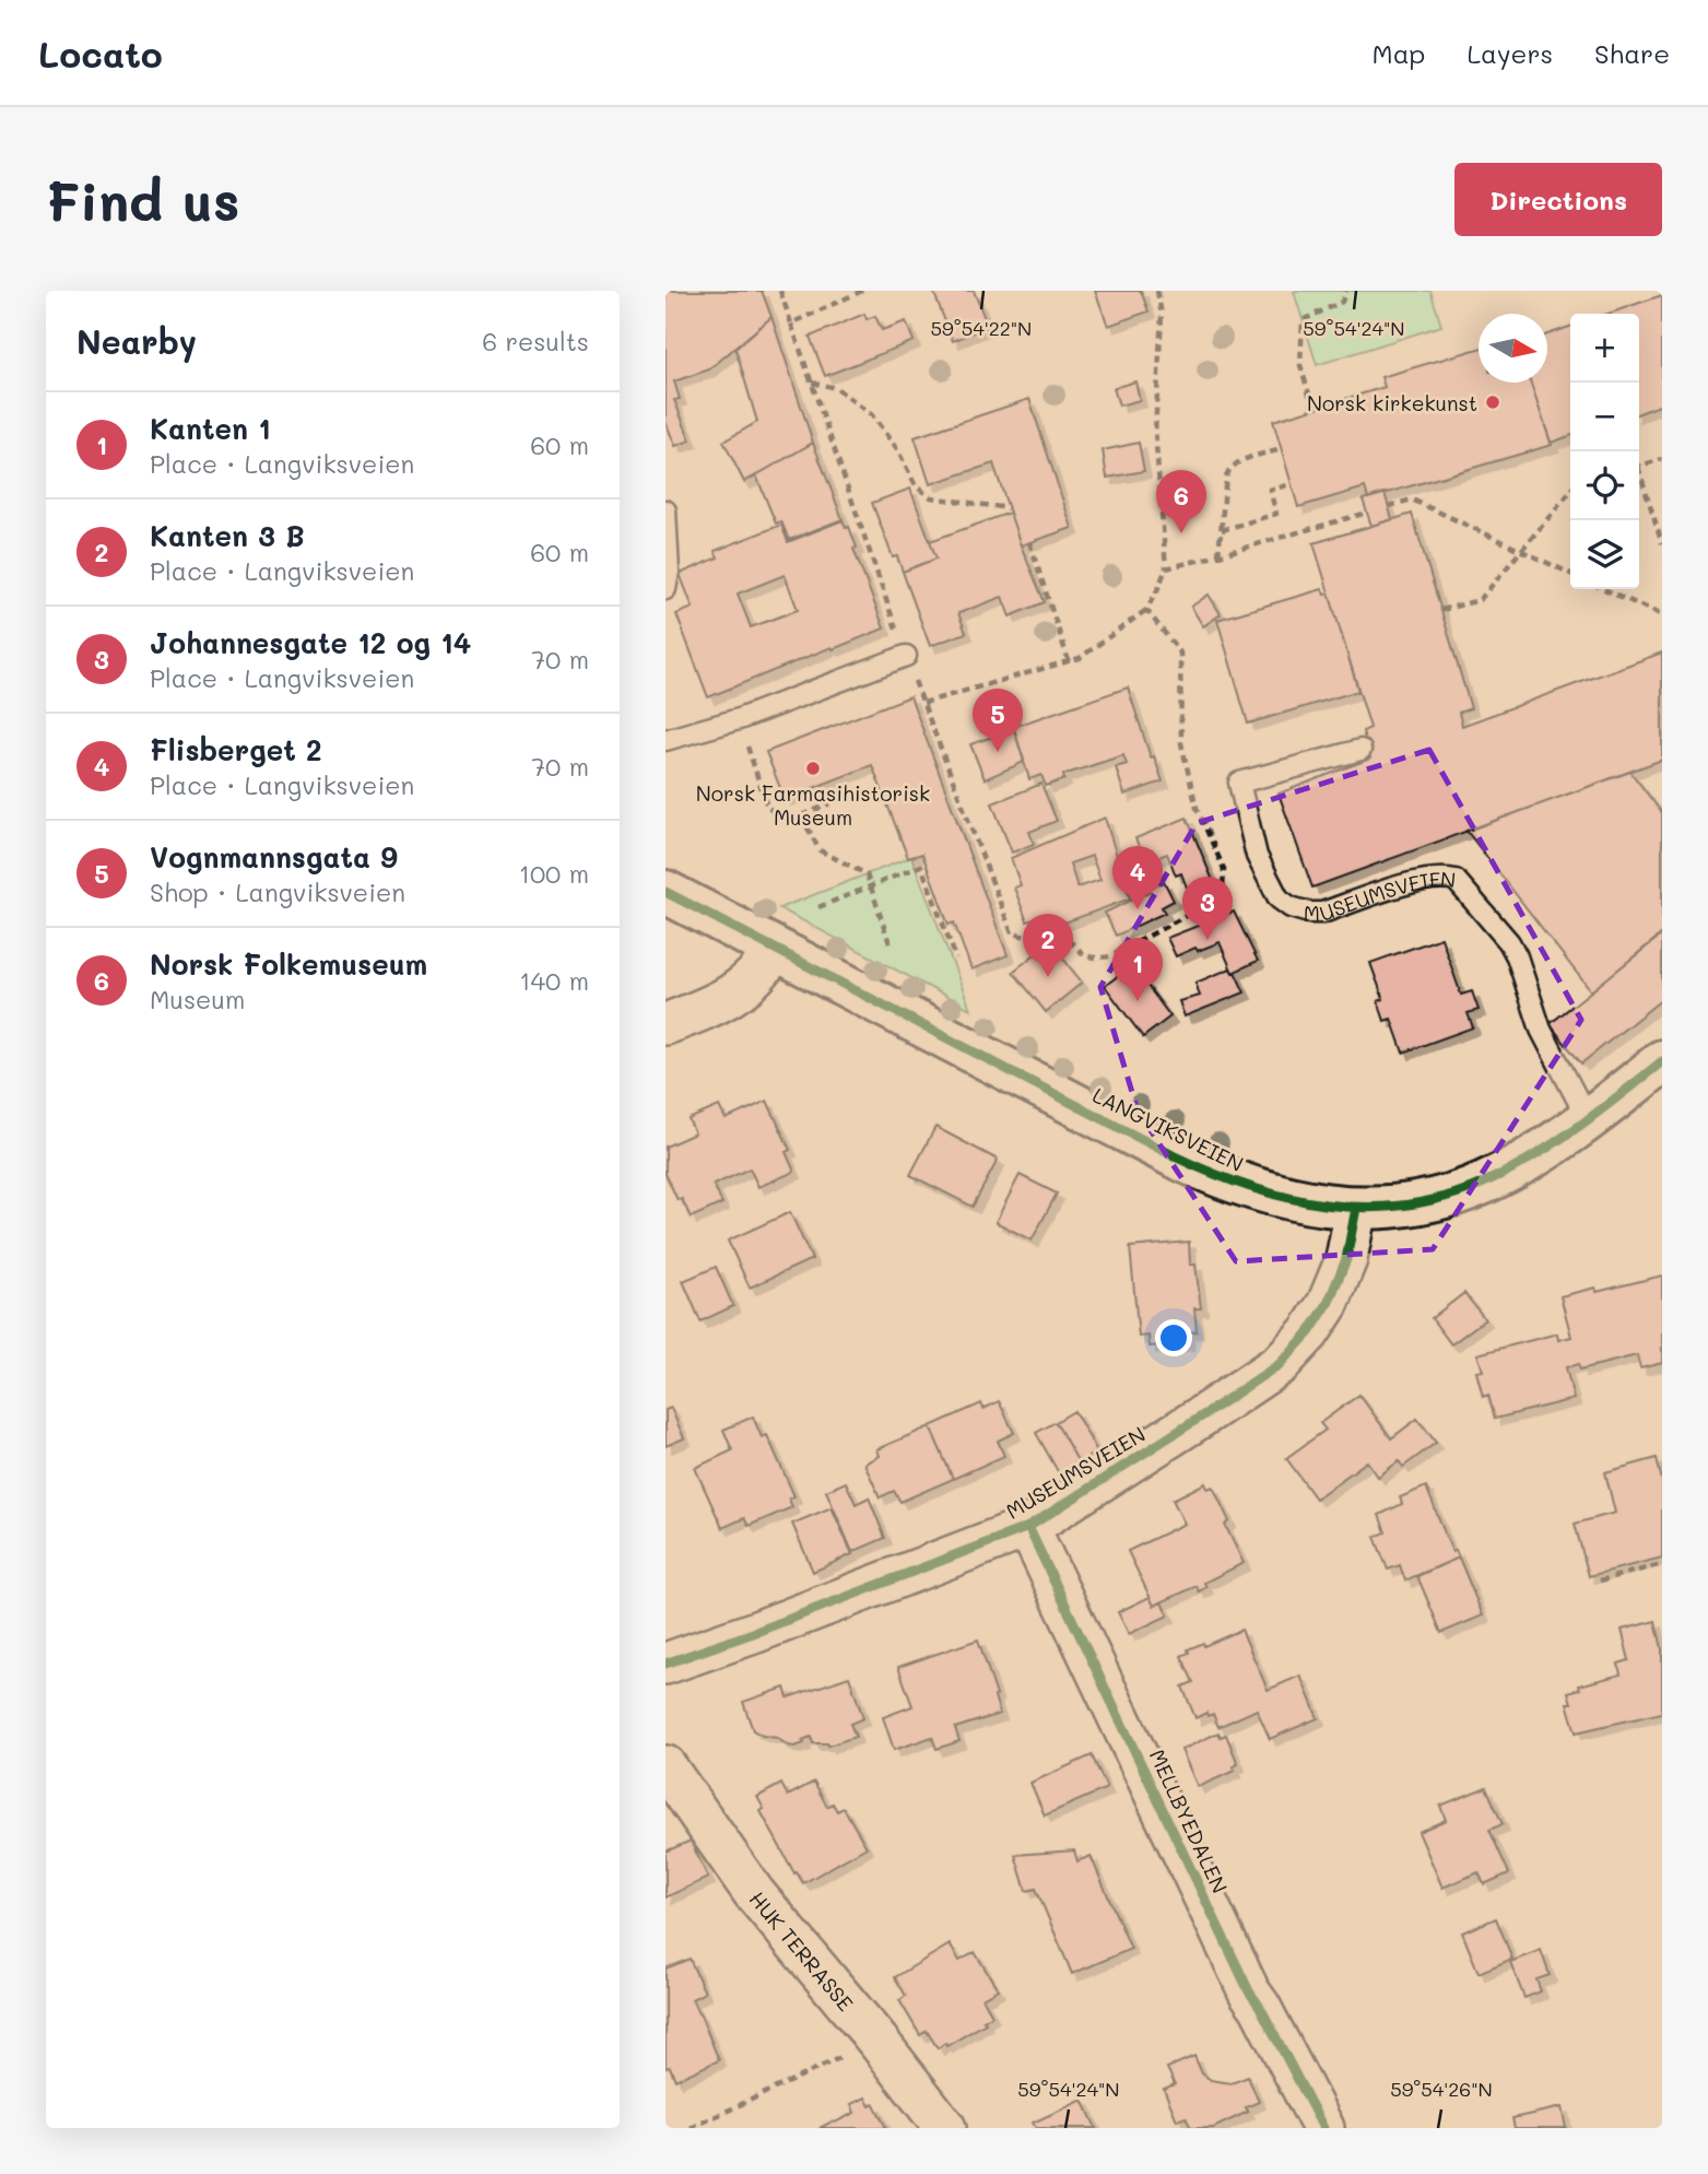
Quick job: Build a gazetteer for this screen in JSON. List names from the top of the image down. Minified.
{"streets":{"street":["MUSEUMSVEIEN","LANGVIKSVEIEN","MELLBYEDALEN","HUK TERRASSE"]},"crossings":[["MUSEUMSVEIEN","LANGVIKSVEIEN"],["MUSEUMSVEIEN","MELLBYEDALEN"]],"places":["Norsk kirkekunst","Norsk Farmasihistorisk Museum"],"north":"right","page":{"header":"Locato","nav":["Map","Layers","Share"],"buttons":"Directions","title":"Find us","heading":["Nearby","6 results"],"map_buttons":["+","−"],"list":[{"mark":"1","name":"Kanten 1","note":"Place · Langviksveien","value":"60 m"},{"mark":"2","name":"Kanten 3 B","note":"Place · Langviksveien","value":"60 m"},{"mark":"3","name":"Johannesgate 12 og 14","note":"Place · Langviksveien","value":"70 m"},{"mark":"4","name":"Flisberget 2","note":"Place · Langviksveien","value":"70 m"},{"mark":"5","name":"Vognmannsgata 9","note":"Shop · Langviksveien","value":"100 m"},{"mark":"6","name":"Norsk Folkemuseum","note":"Museum","value":"140 m"}],"pins":["6","5","4","3","2","1"]},"coordinates":["59°54'22\"N","59°54'24\"N","59°54'26\"N"]}
